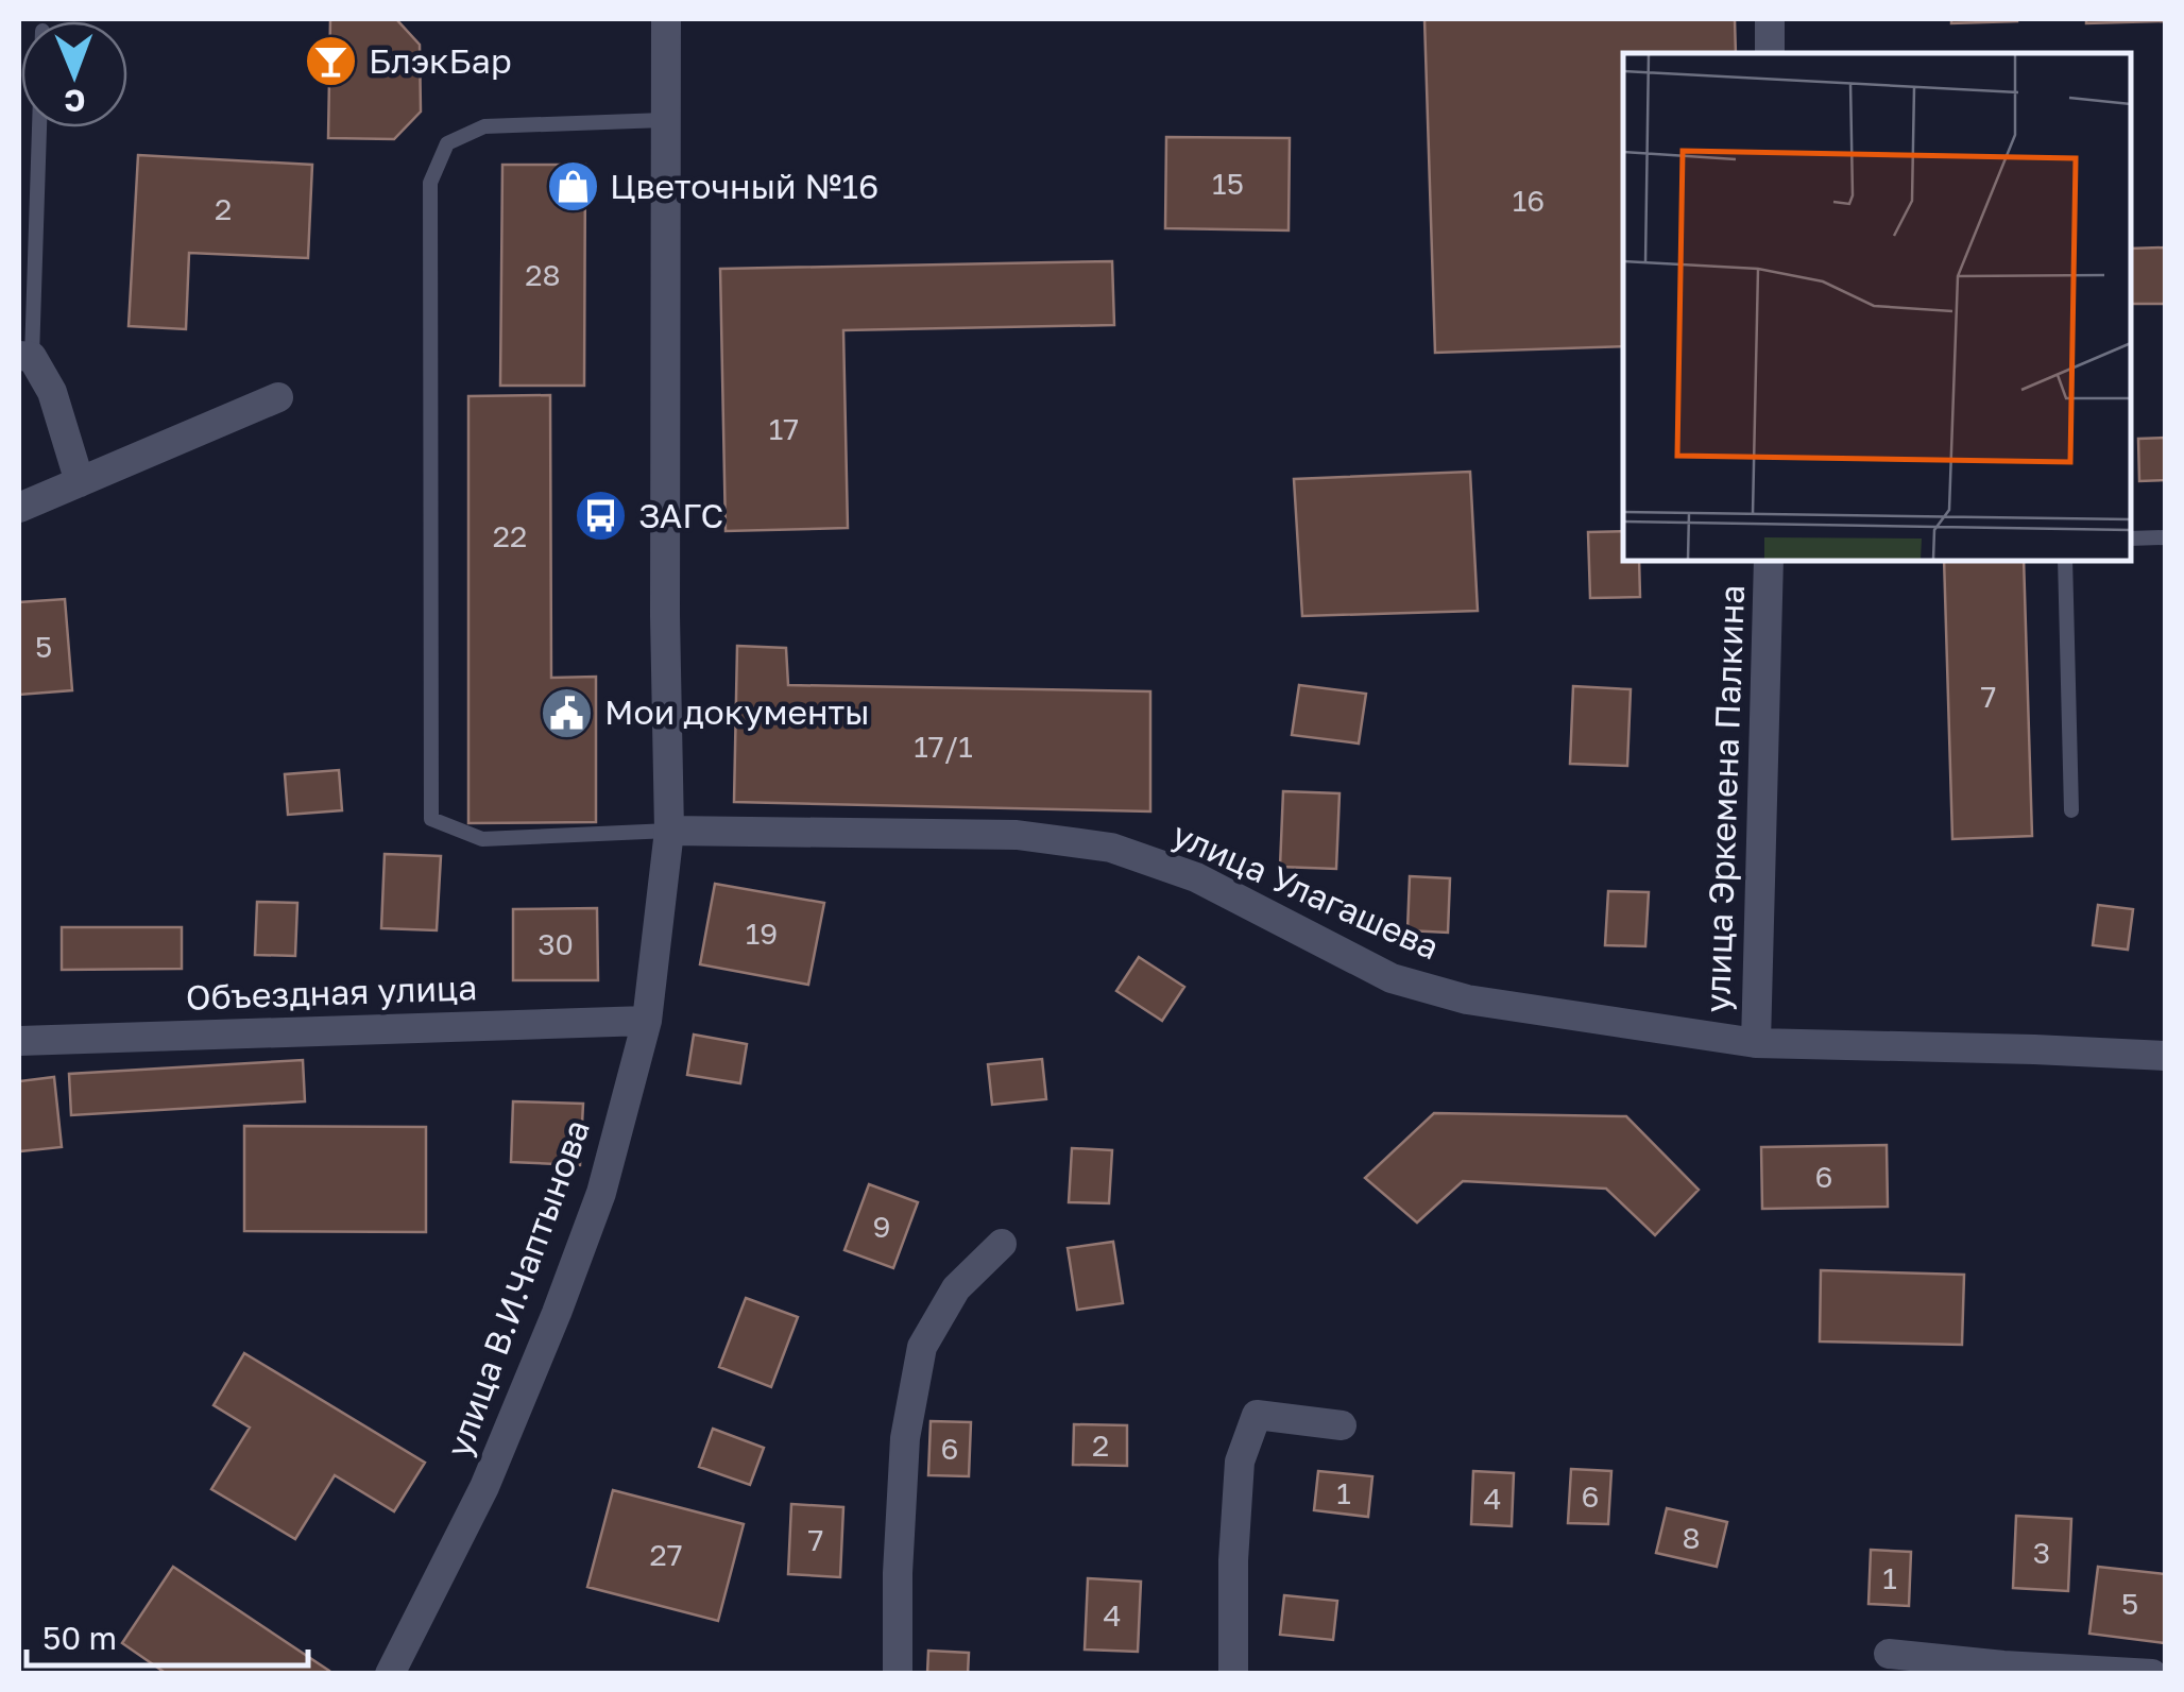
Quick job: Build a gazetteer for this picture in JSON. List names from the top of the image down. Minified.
{"streets":{"street":["улица Эркемена Палкина","улица Улагашева","Объездная улица","улица В.И.Чаптынова"]},"crossings":[["улица Эркемена Палкина","улица Улагашева"],["улица Улагашева","улица В.И.Чаптынова"],["Объездная улица","улица В.И.Чаптынова"]],"places":{"bar":["БлэкБар"],"shop":["Цветочный №16"],"bus stop":["ЗАГС"],"public building":["Мои документы"]},"house_numbers":["15","16","2","28","17","22","5","7","17/1","19","30","6","9","2","6","1","6","4","8","7","3","27","1","5","4"],"scale_bar":"50 m","north":"bottom"}
